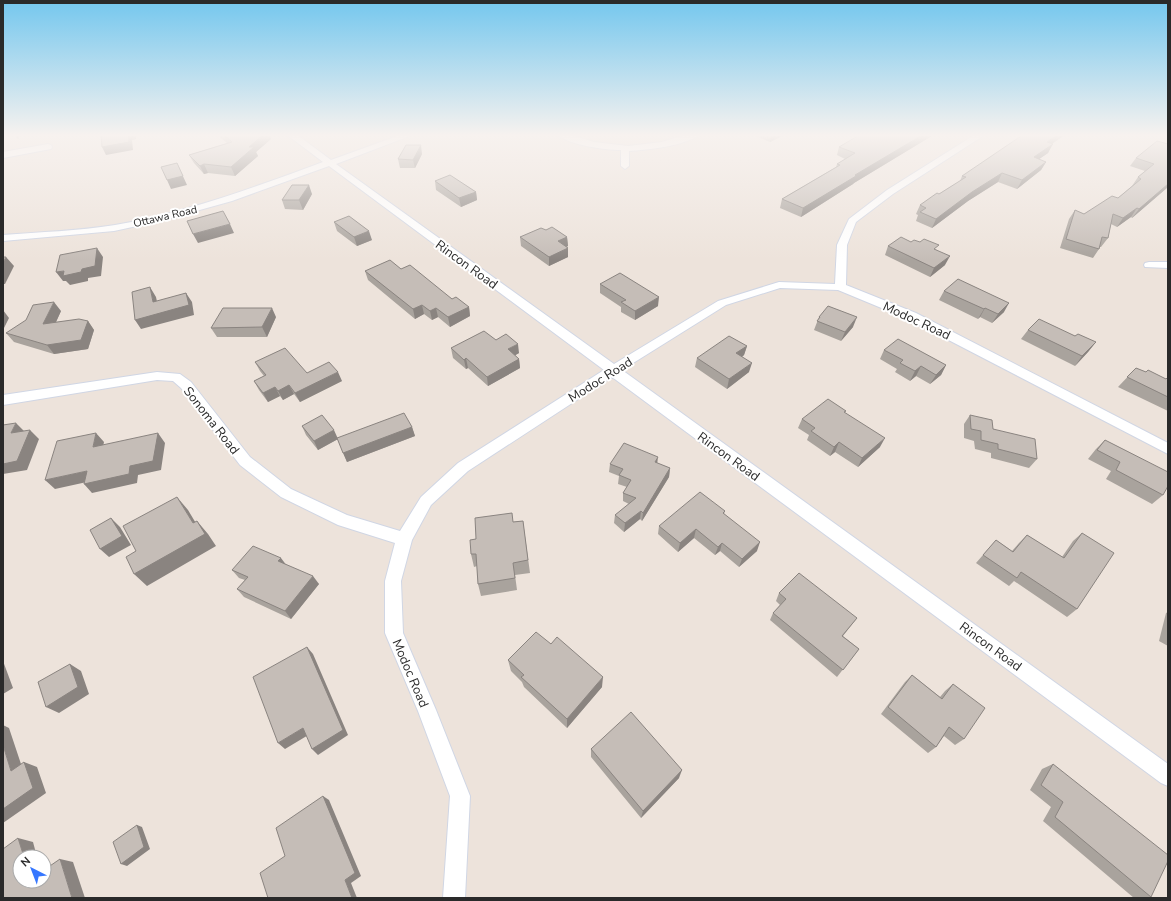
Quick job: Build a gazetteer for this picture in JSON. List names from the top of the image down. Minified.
{"streets":{"street":["Ottawa Road","Rincon Road","Modoc Road","Sonoma Road"]},"crossings":[["Rincon Road","Modoc Road"],["Modoc Road","Sonoma Road"]],"north":"top left"}
